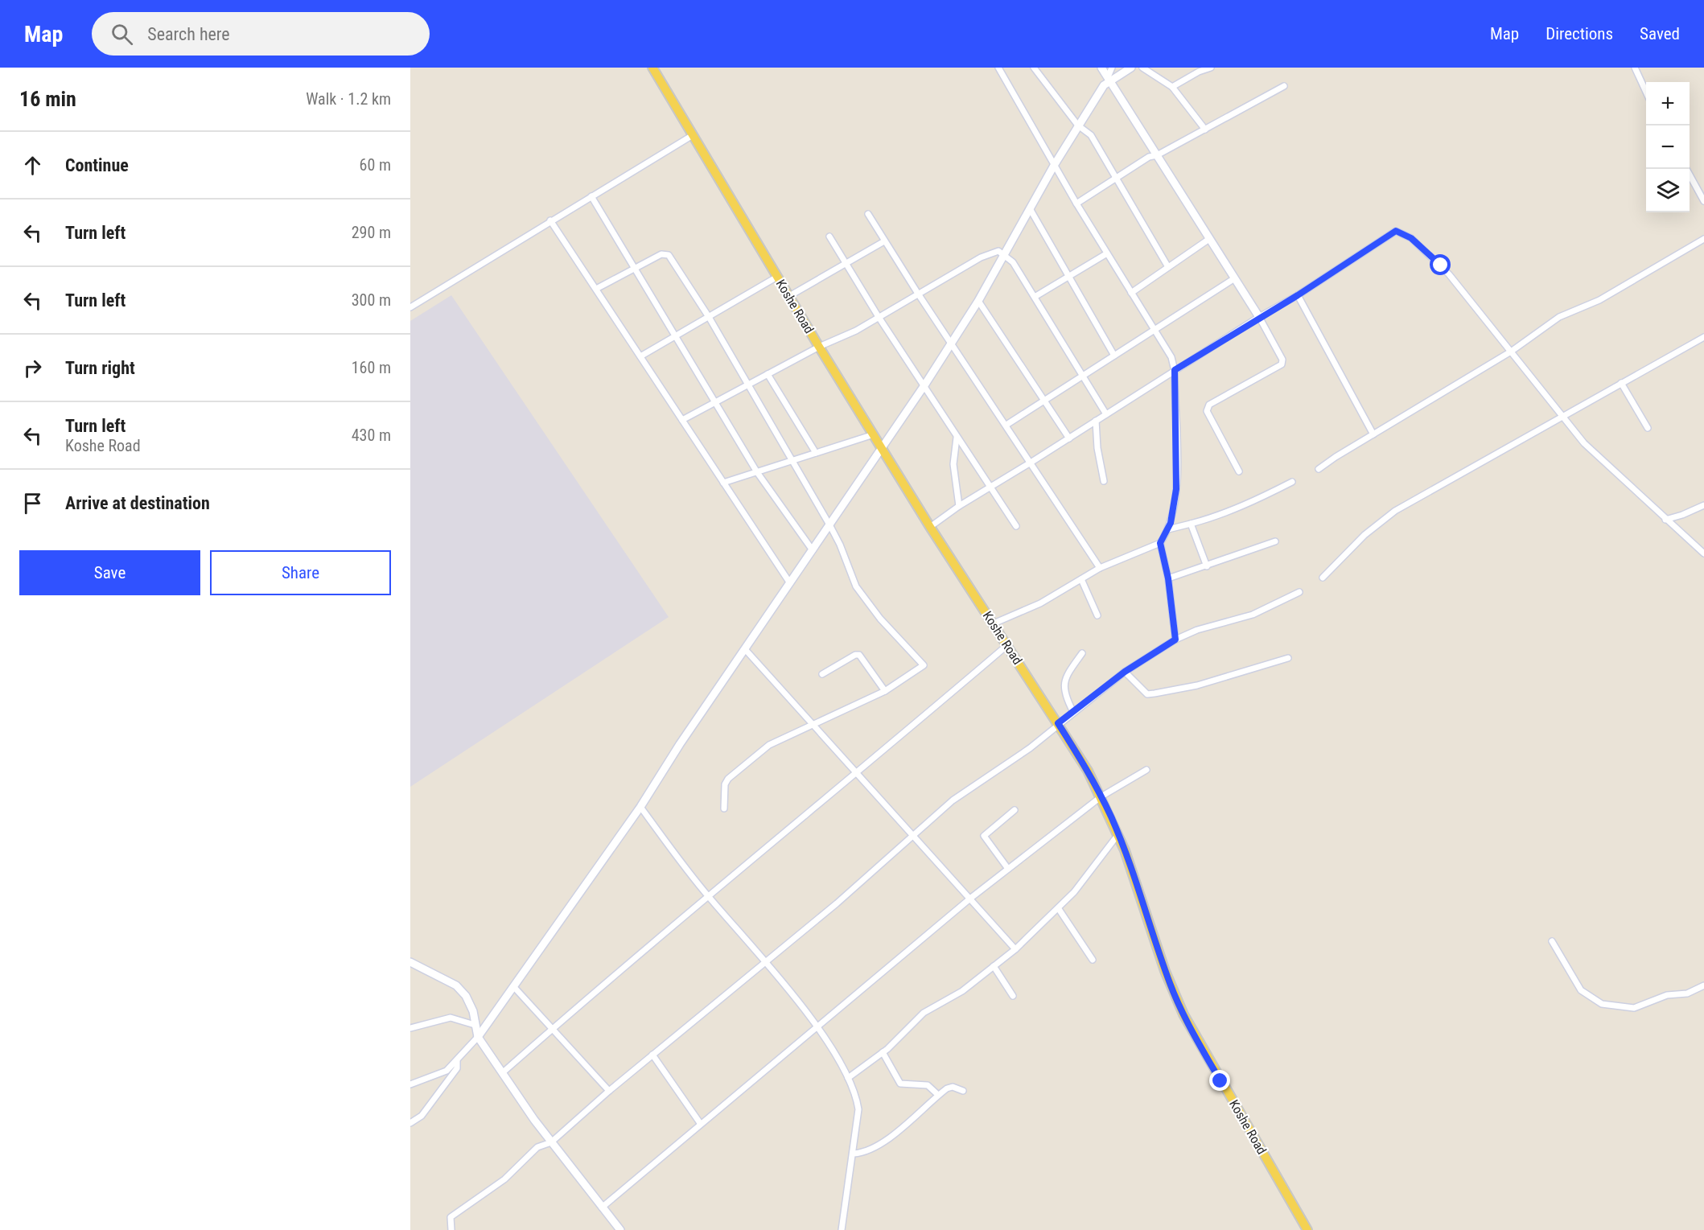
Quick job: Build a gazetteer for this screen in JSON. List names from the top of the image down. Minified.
{"streets":{"main road":["Koshe Road"]},"page":{"header":"Map","search":"Search here","nav":["Map","Directions","Saved"],"heading":["16 min","Walk · 1.2 km"],"map_buttons":["+","−"],"list":[["Continue","60 m"],["Turn left","290 m"],["Turn left","300 m"],["Turn right","160 m"],["Turn left","Koshe Road","430 m"],"Arrive at destination"],"buttons":["Save","Share"]}}
